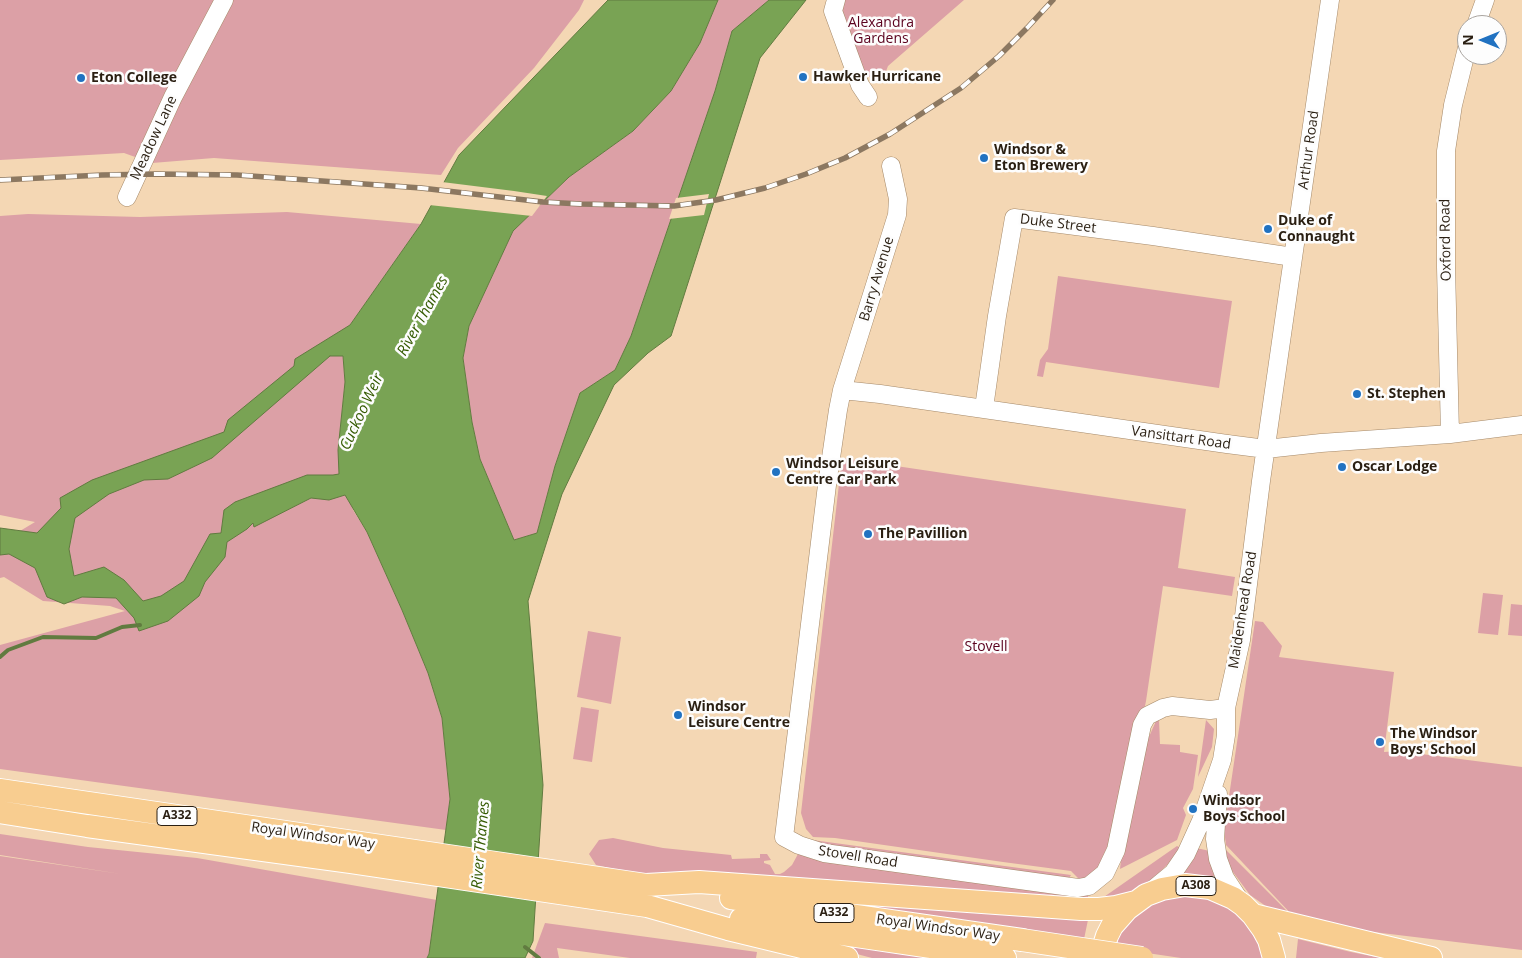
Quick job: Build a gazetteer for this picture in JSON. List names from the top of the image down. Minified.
{"streets":{"main road":["A332","Royal Windsor Way","A308"],"street":["Meadow Lane","Arthur Road","Duke Street","Oxford Road","Barry Avenue","Vansittart Road","Maidenhead Road","Stovell Road"]},"crossings":[["Arthur Road","Duke Street"],["Arthur Road","Vansittart Road"],["Arthur Road","Maidenhead Road"],["Duke Street","Vansittart Road"],["Oxford Road","Vansittart Road"],["Barry Avenue","Vansittart Road"],["Barry Avenue","Stovell Road"],["Vansittart Road","Maidenhead Road"],["Vansittart Road","Stovell Road"],["Maidenhead Road","Stovell Road"],["Maidenhead Road","A308"]],"water":["River Thames","Cuckoo Weir"],"parks":["Alexandra Gardens","Stovell"],"places":["Hawker Hurricane","Eton College","Windsor & Eton Brewery","Duke of Connaught","St. Stephen","Oscar Lodge","Windsor Leisure Centre Car Park","The Pavillion","Windsor Leisure Centre","The Windsor Boys' School","Windsor Boys School"],"north":"left"}
